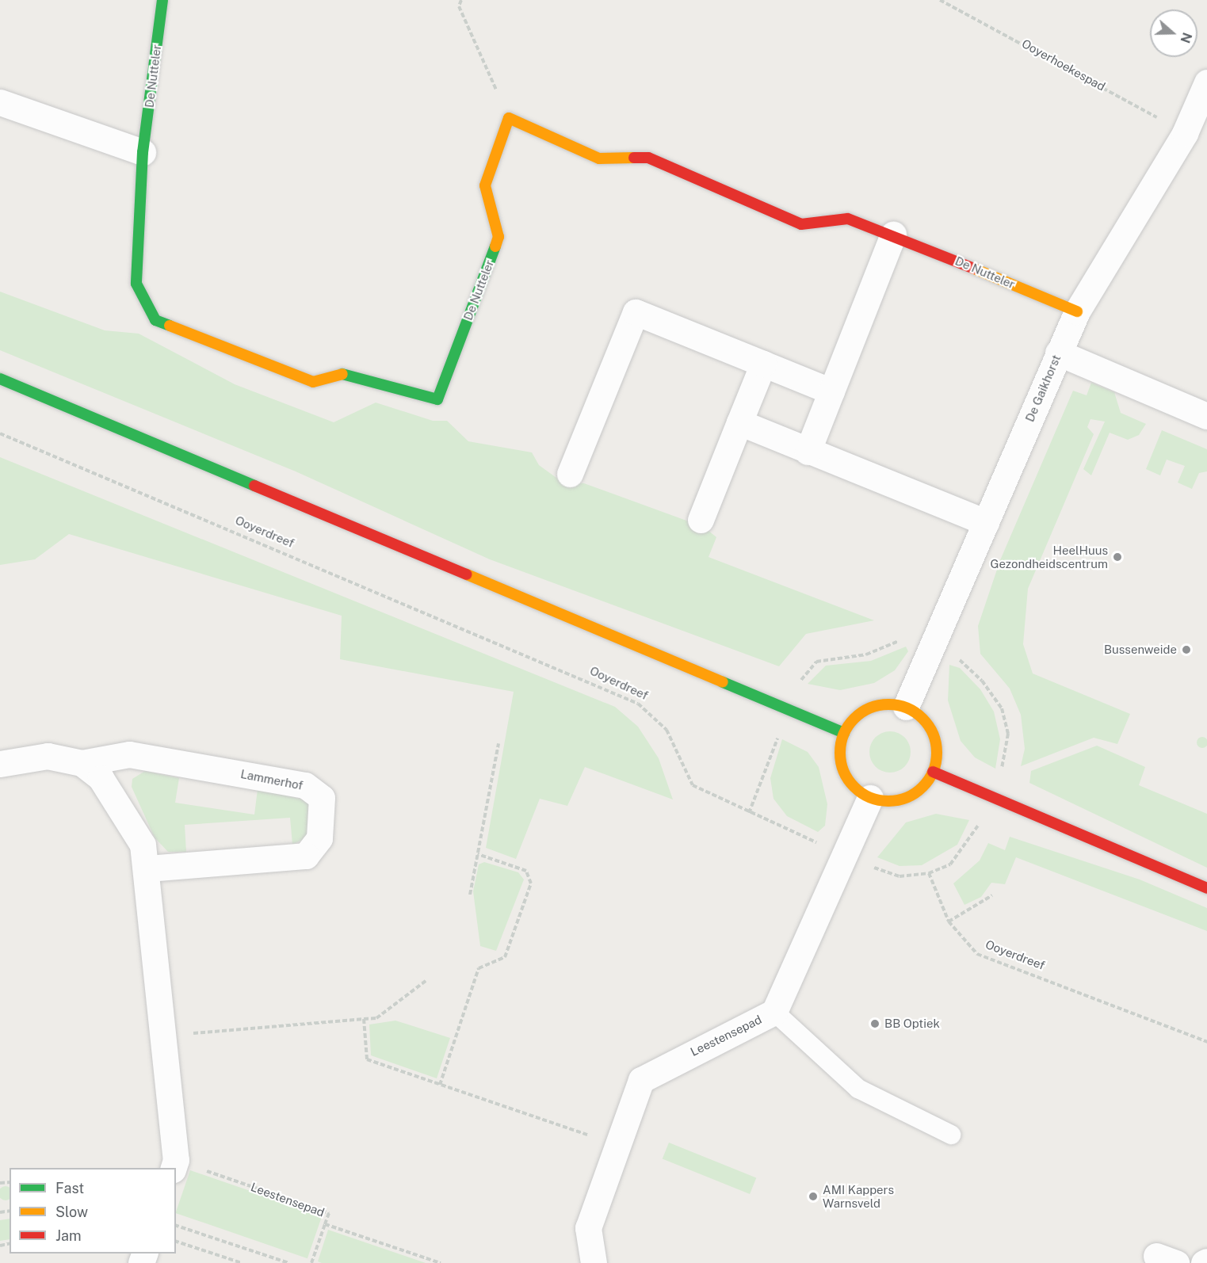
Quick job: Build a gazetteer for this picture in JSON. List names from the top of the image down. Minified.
{"streets":{"street":["De Nutteler","De Gaikhorst","Lammerhof","Leestensepad"],"path":["Ooyerhoekespad","Ooyerdreef"]},"crossings":[["Ooyerhoekespad","De Gaikhorst"],["De Nutteler","De Gaikhorst"],["De Gaikhorst","Leestensepad"],["Ooyerdreef","Leestensepad"],["Lammerhof","Leestensepad"]],"places":["HeelHuus Gezondheidscentrum","Bussenweide","BB Optiek","AMI Kappers Warnsveld"],"legend":["Fast","Slow","Jam"],"north":"right"}
